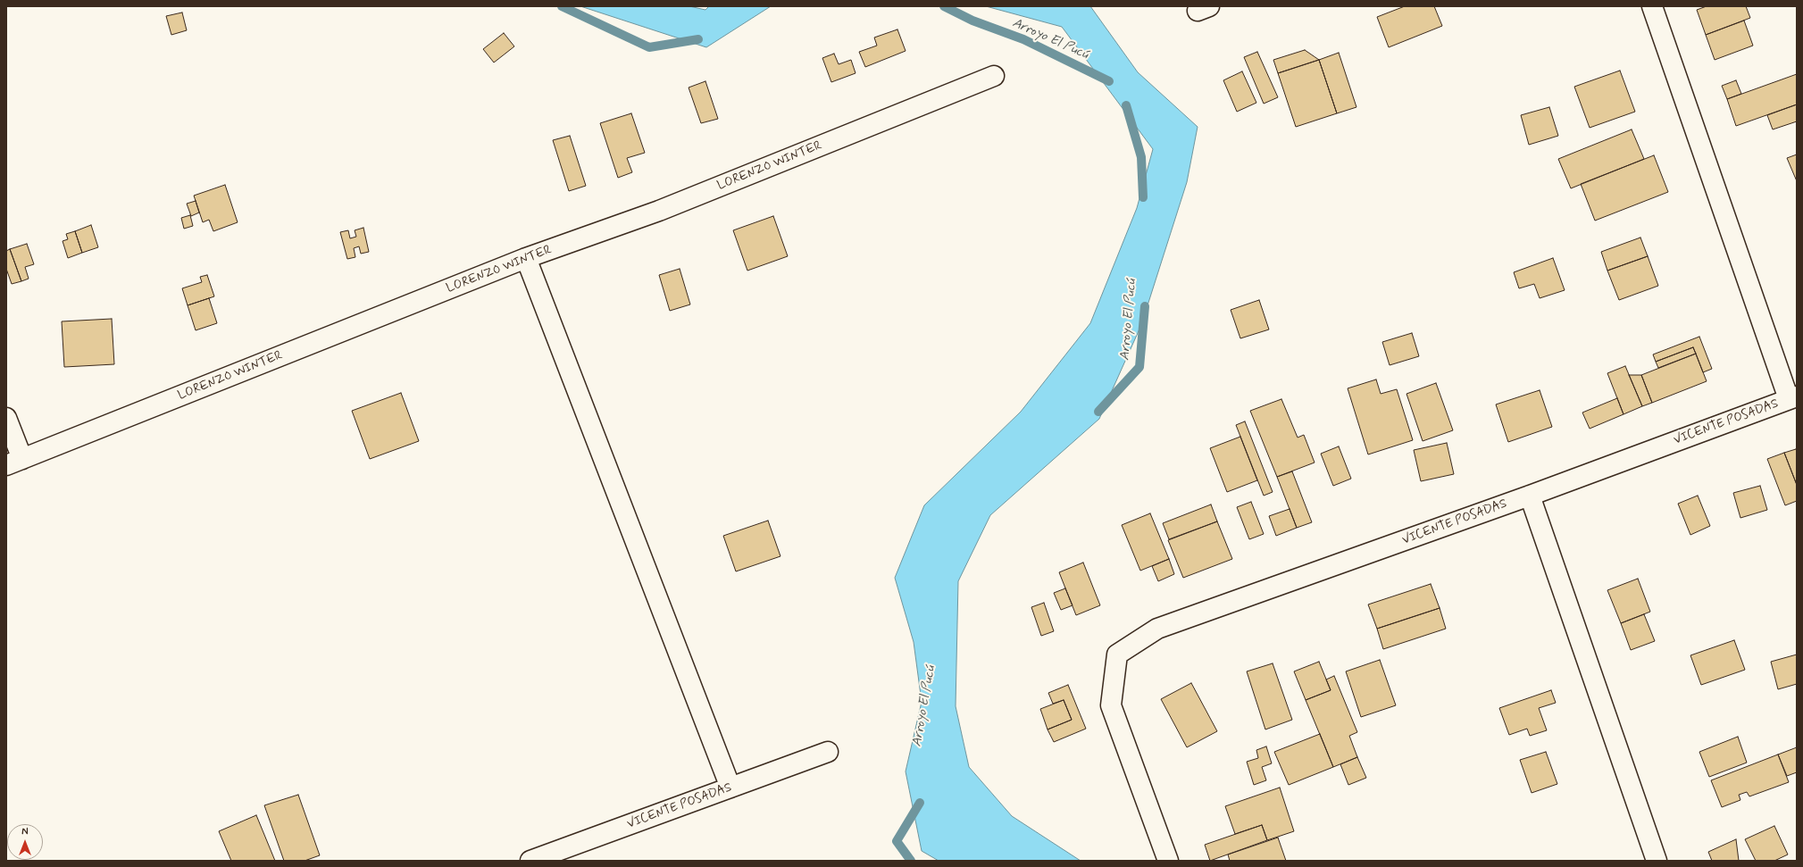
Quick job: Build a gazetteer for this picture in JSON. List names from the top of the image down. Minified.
{"streets":{"street":["LORENZO WINTER","VICENTE POSADAS"]},"water":["Arroyo El Pucú"],"north":"top"}
